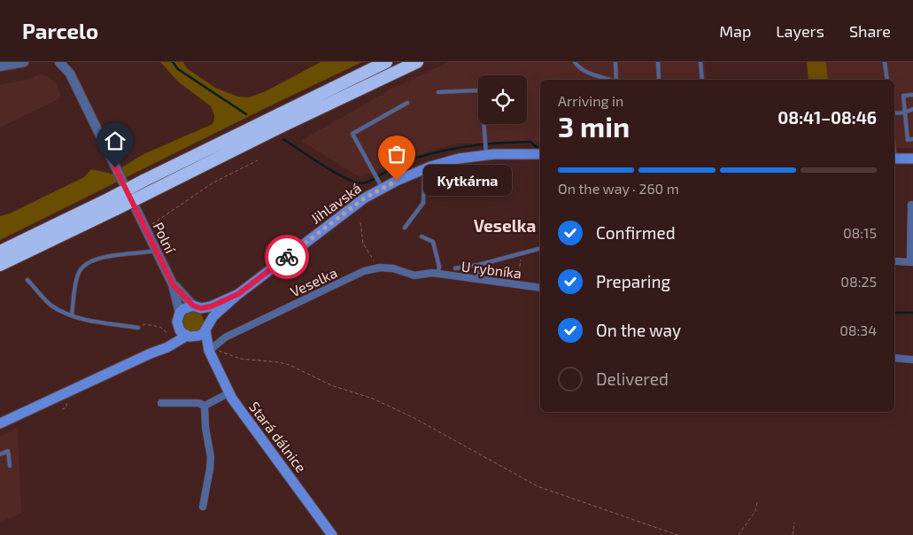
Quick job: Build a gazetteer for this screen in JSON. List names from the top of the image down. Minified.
{"streets":{"main road":["Jihlavská","Stará dálnice"],"street":["Polní","U rybníka","Veselka"]},"crossings":[["Jihlavská","Polní"],["Jihlavská","Stará dálnice"],["Polní","Stará dálnice"],["U rybníka","Veselka"],["Veselka","Stará dálnice"]],"districts":["Veselka"],"places":["Kytkárna"],"page":{"header":"Parcelo","nav":["Map","Layers","Share"],"heading":["3 min","Arriving in","08:41–08:46"],"bar":"On the way · 260 m","bubble":"Kytkárna","list":[["Confirmed","08:15"],["Preparing","08:25"],["On the way","08:34"],"Delivered"]}}
